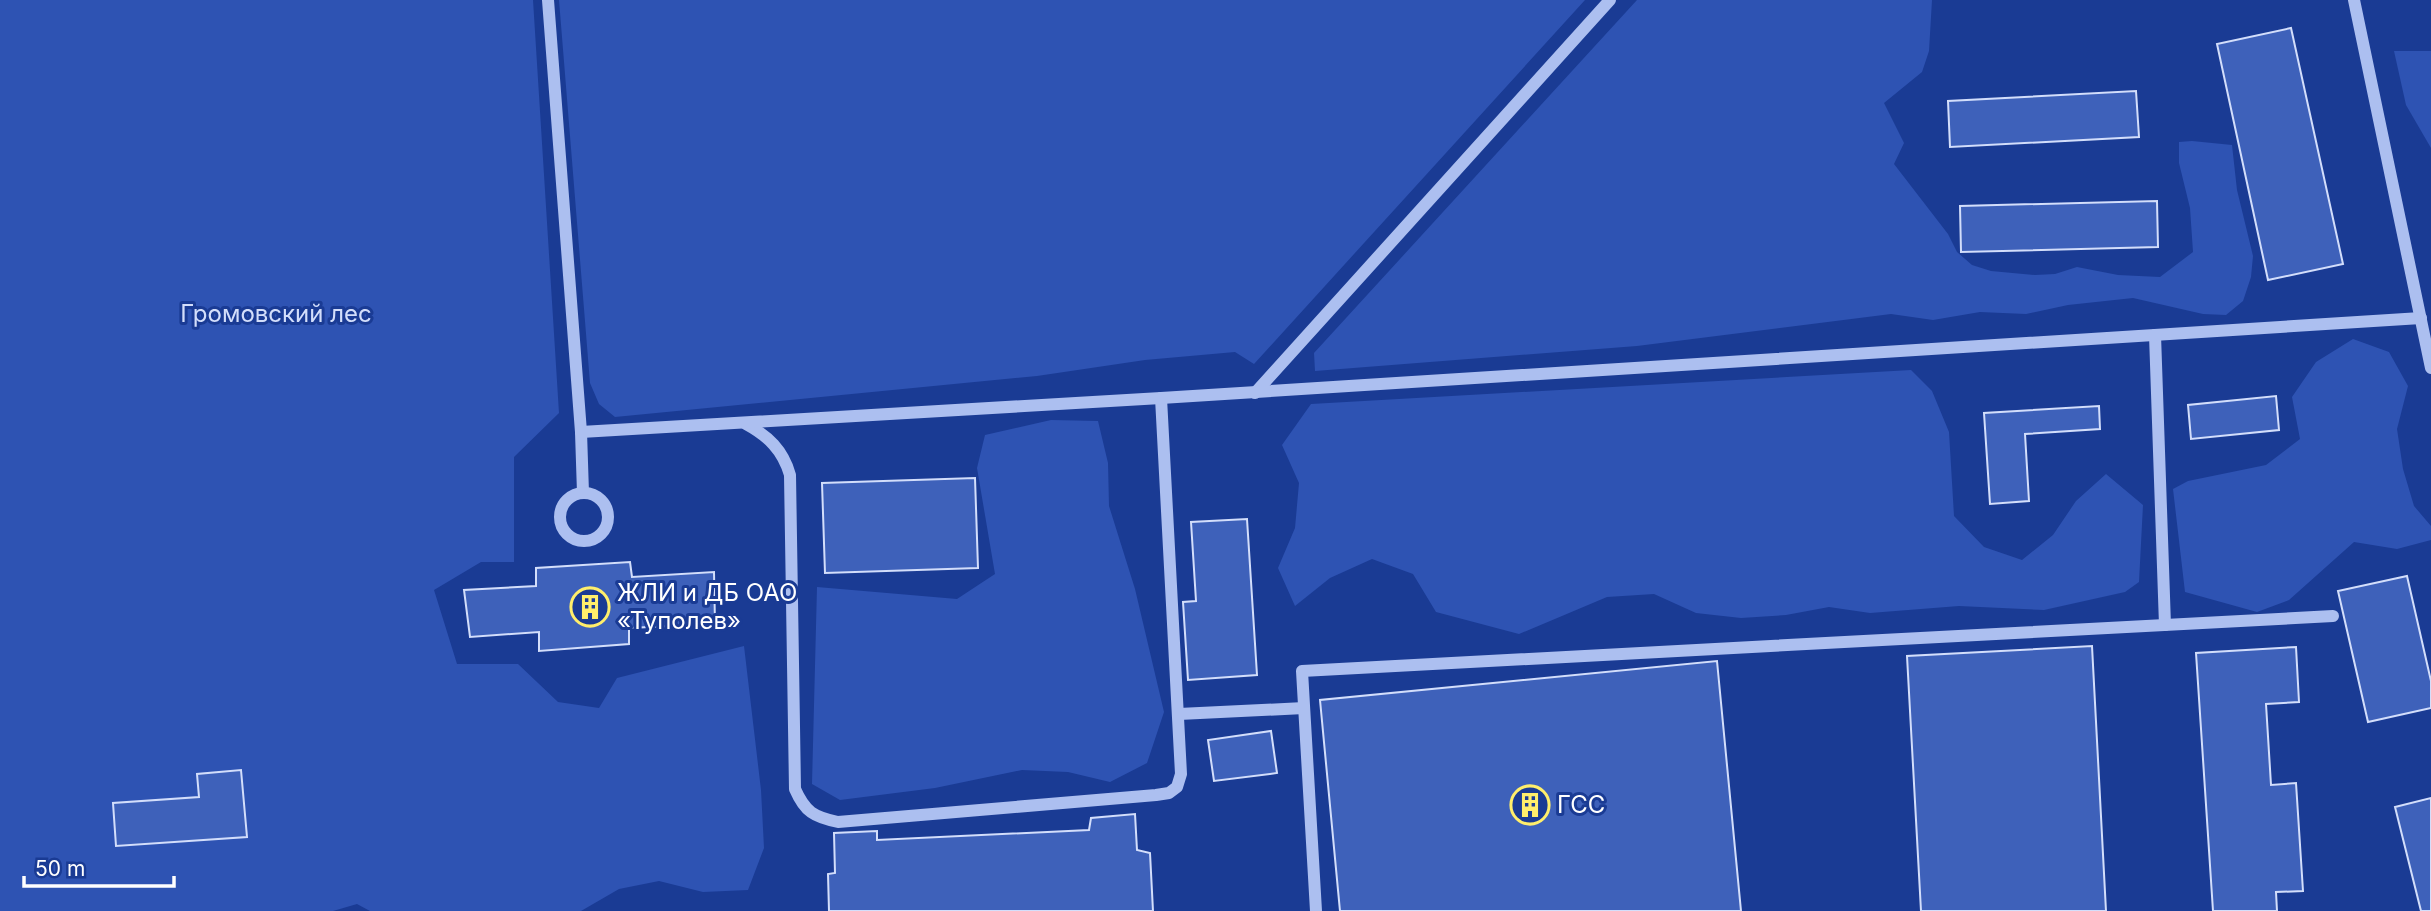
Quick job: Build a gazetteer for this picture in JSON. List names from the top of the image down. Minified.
{"parks":["Громовский лес"],"places":{"building":["ЖЛИ и ДБ ОАО «Туполев»","ГСС"]},"scale_bar":"50 m"}
